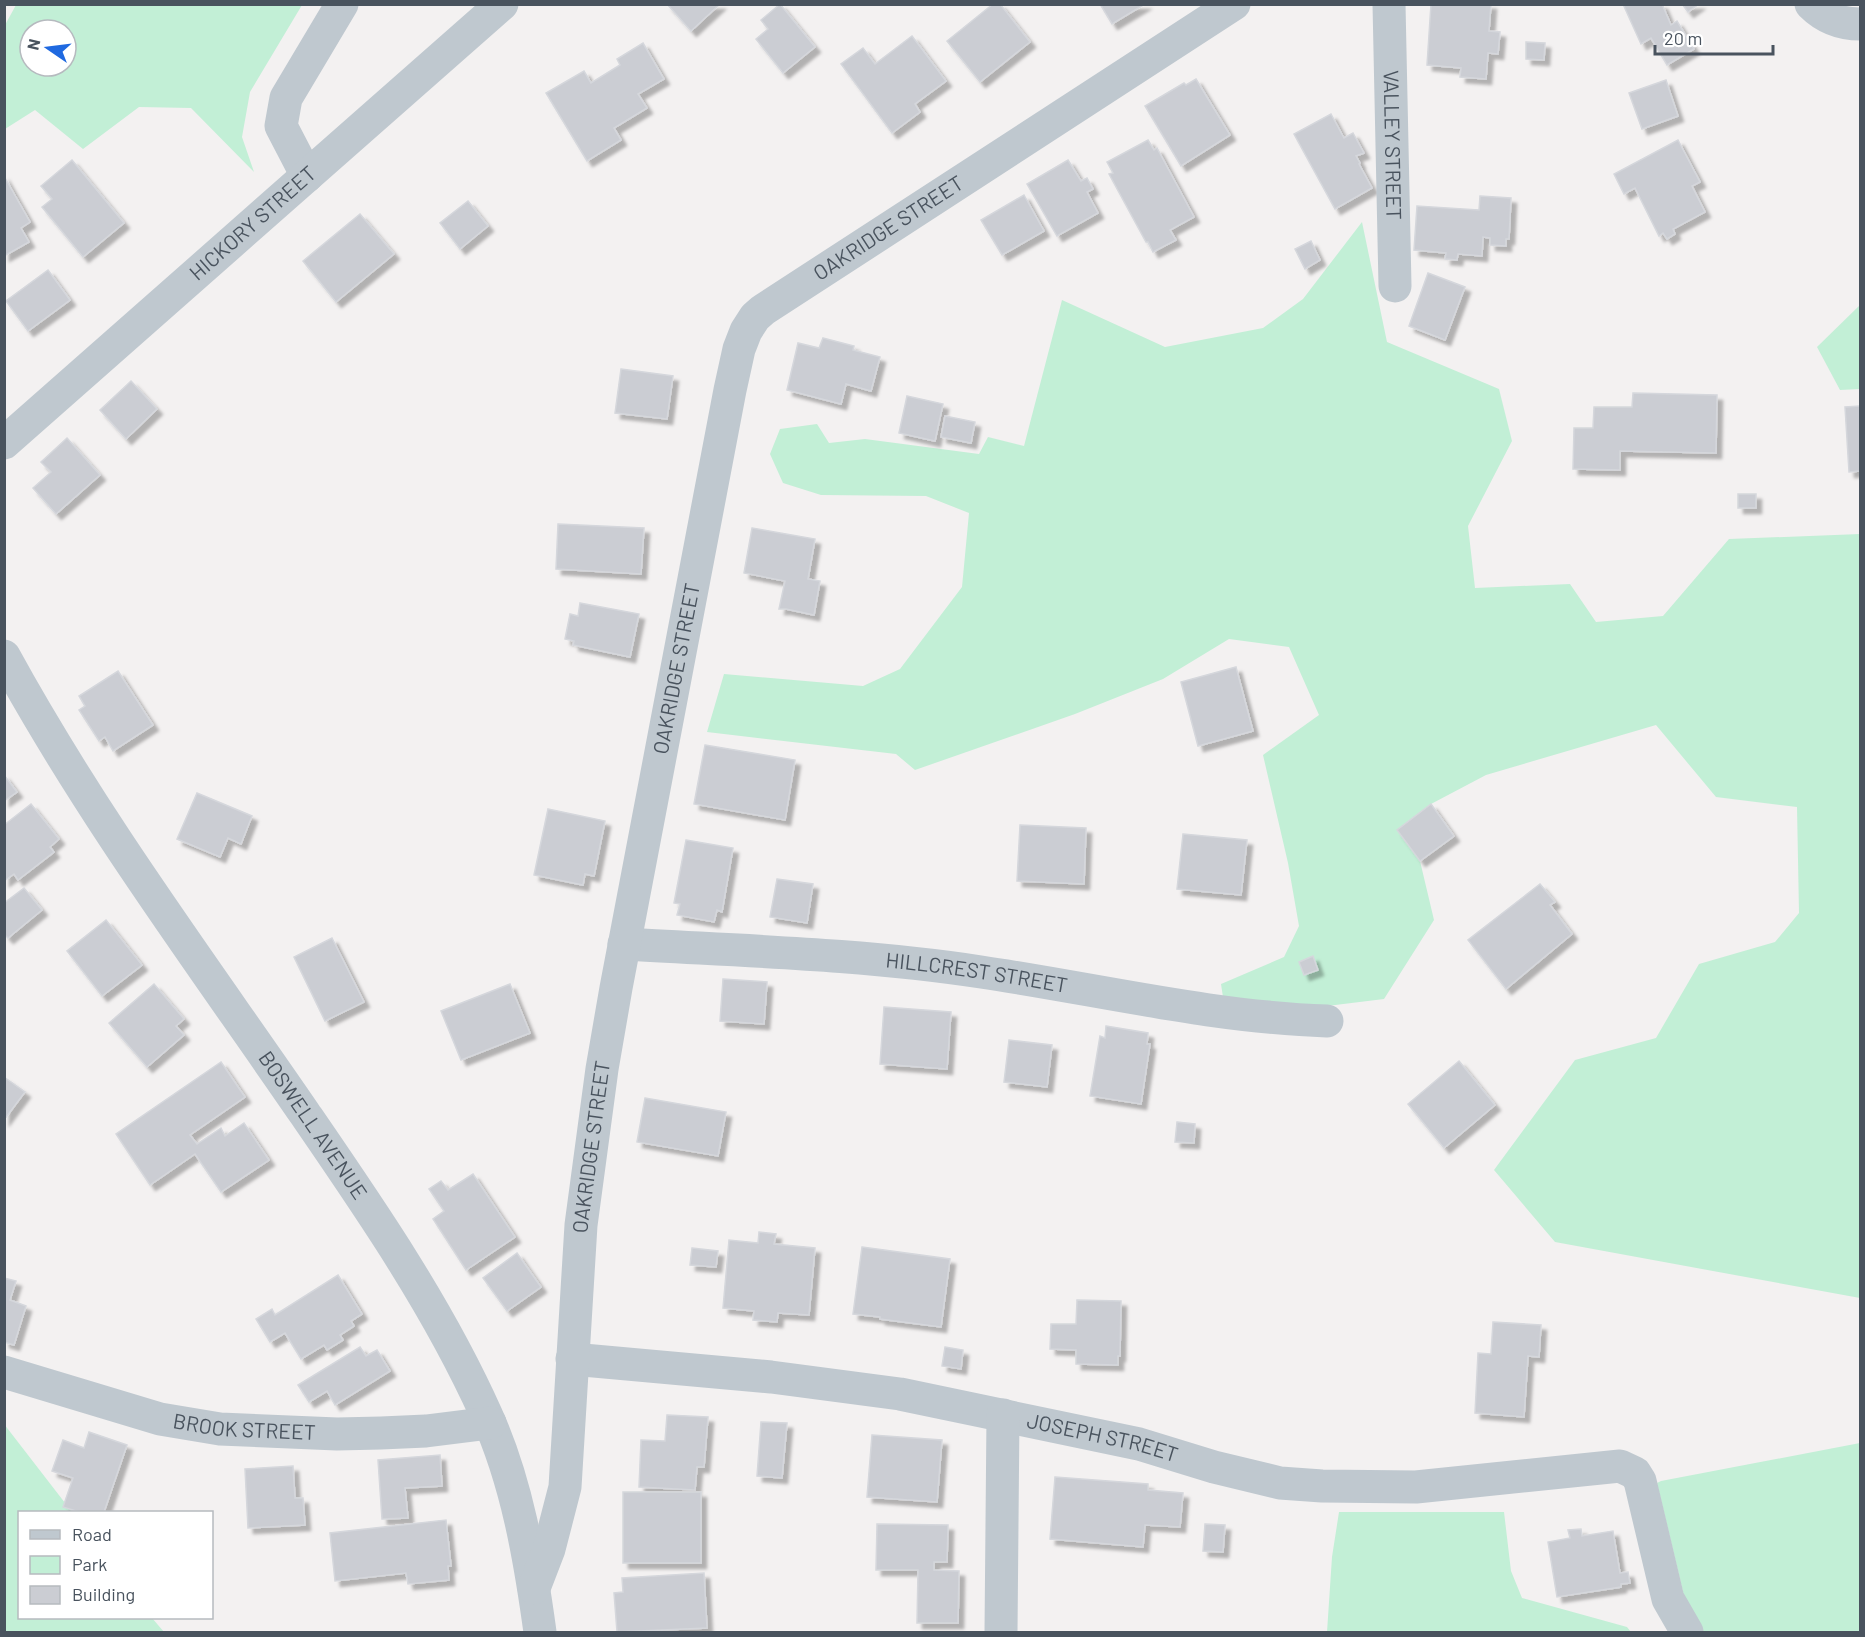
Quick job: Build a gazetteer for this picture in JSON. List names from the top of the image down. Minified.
{"streets":{"street":["VALLEY STREET","HICKORY STREET","OAKRIDGE STREET","HILLCREST STREET","BOSWELL AVENUE","BROOK STREET","JOSEPH STREET"]},"crossings":[["OAKRIDGE STREET","HILLCREST STREET"],["OAKRIDGE STREET","BOSWELL AVENUE"],["OAKRIDGE STREET","JOSEPH STREET"],["BOSWELL AVENUE","BROOK STREET"]],"legend":["Road","Park","Building"],"scale_bar":"20 m","north":"left"}
